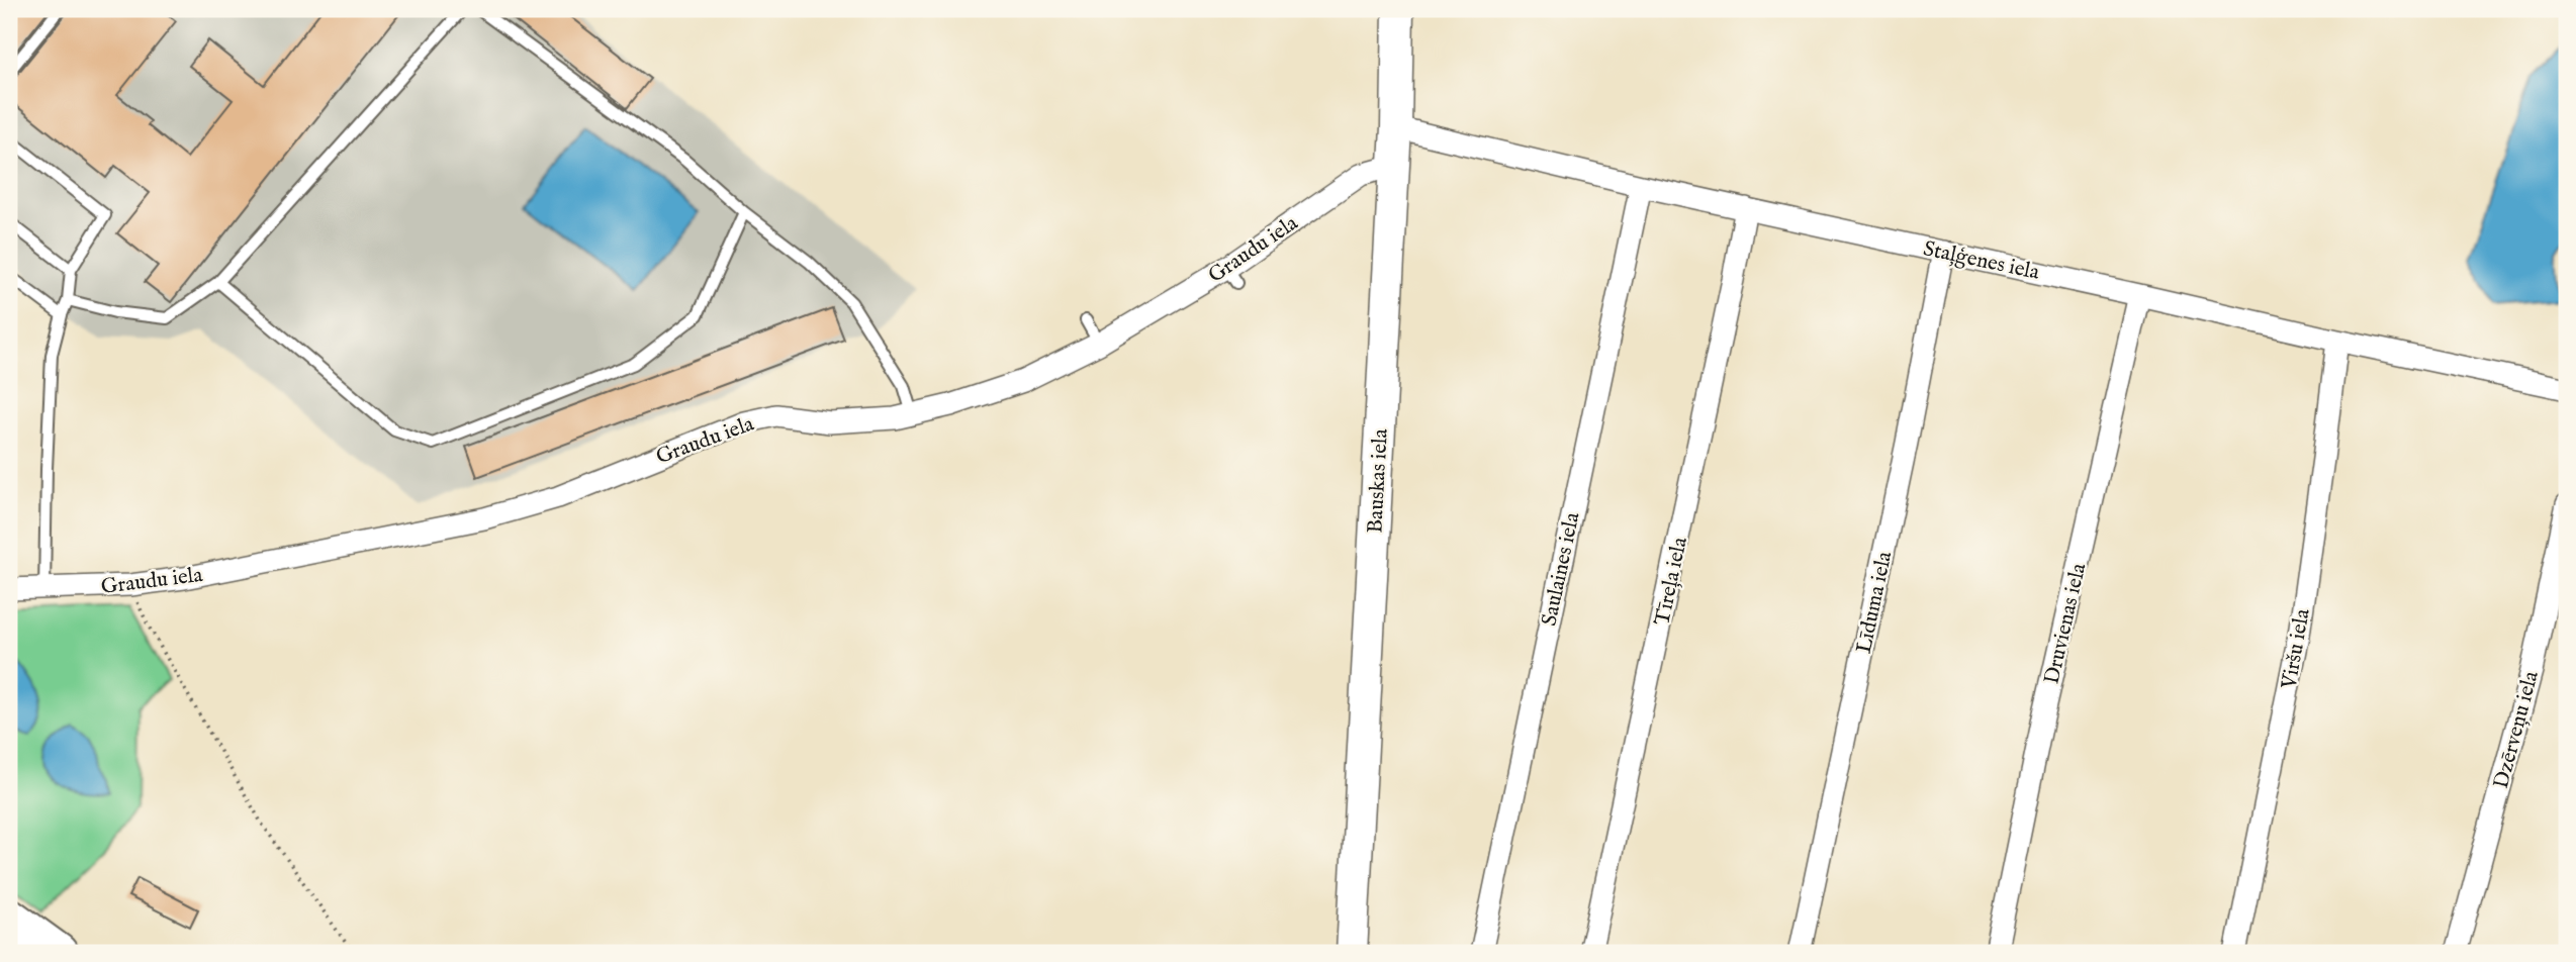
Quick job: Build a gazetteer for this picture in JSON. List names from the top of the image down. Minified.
{"streets":{"street":["Graudu iela","Staļģenes iela","Bauskas iela","Saulaines iela","Tīreļa iela","Līduma iela","Druvienas iela","Viršu iela","Dzērveņu iela"]},"crossings":[["Graudu iela","Bauskas iela"],["Staļģenes iela","Bauskas iela"],["Staļģenes iela","Saulaines iela"],["Staļģenes iela","Tīreļa iela"],["Staļģenes iela","Līduma iela"],["Staļģenes iela","Druvienas iela"],["Staļģenes iela","Viršu iela"]]}
